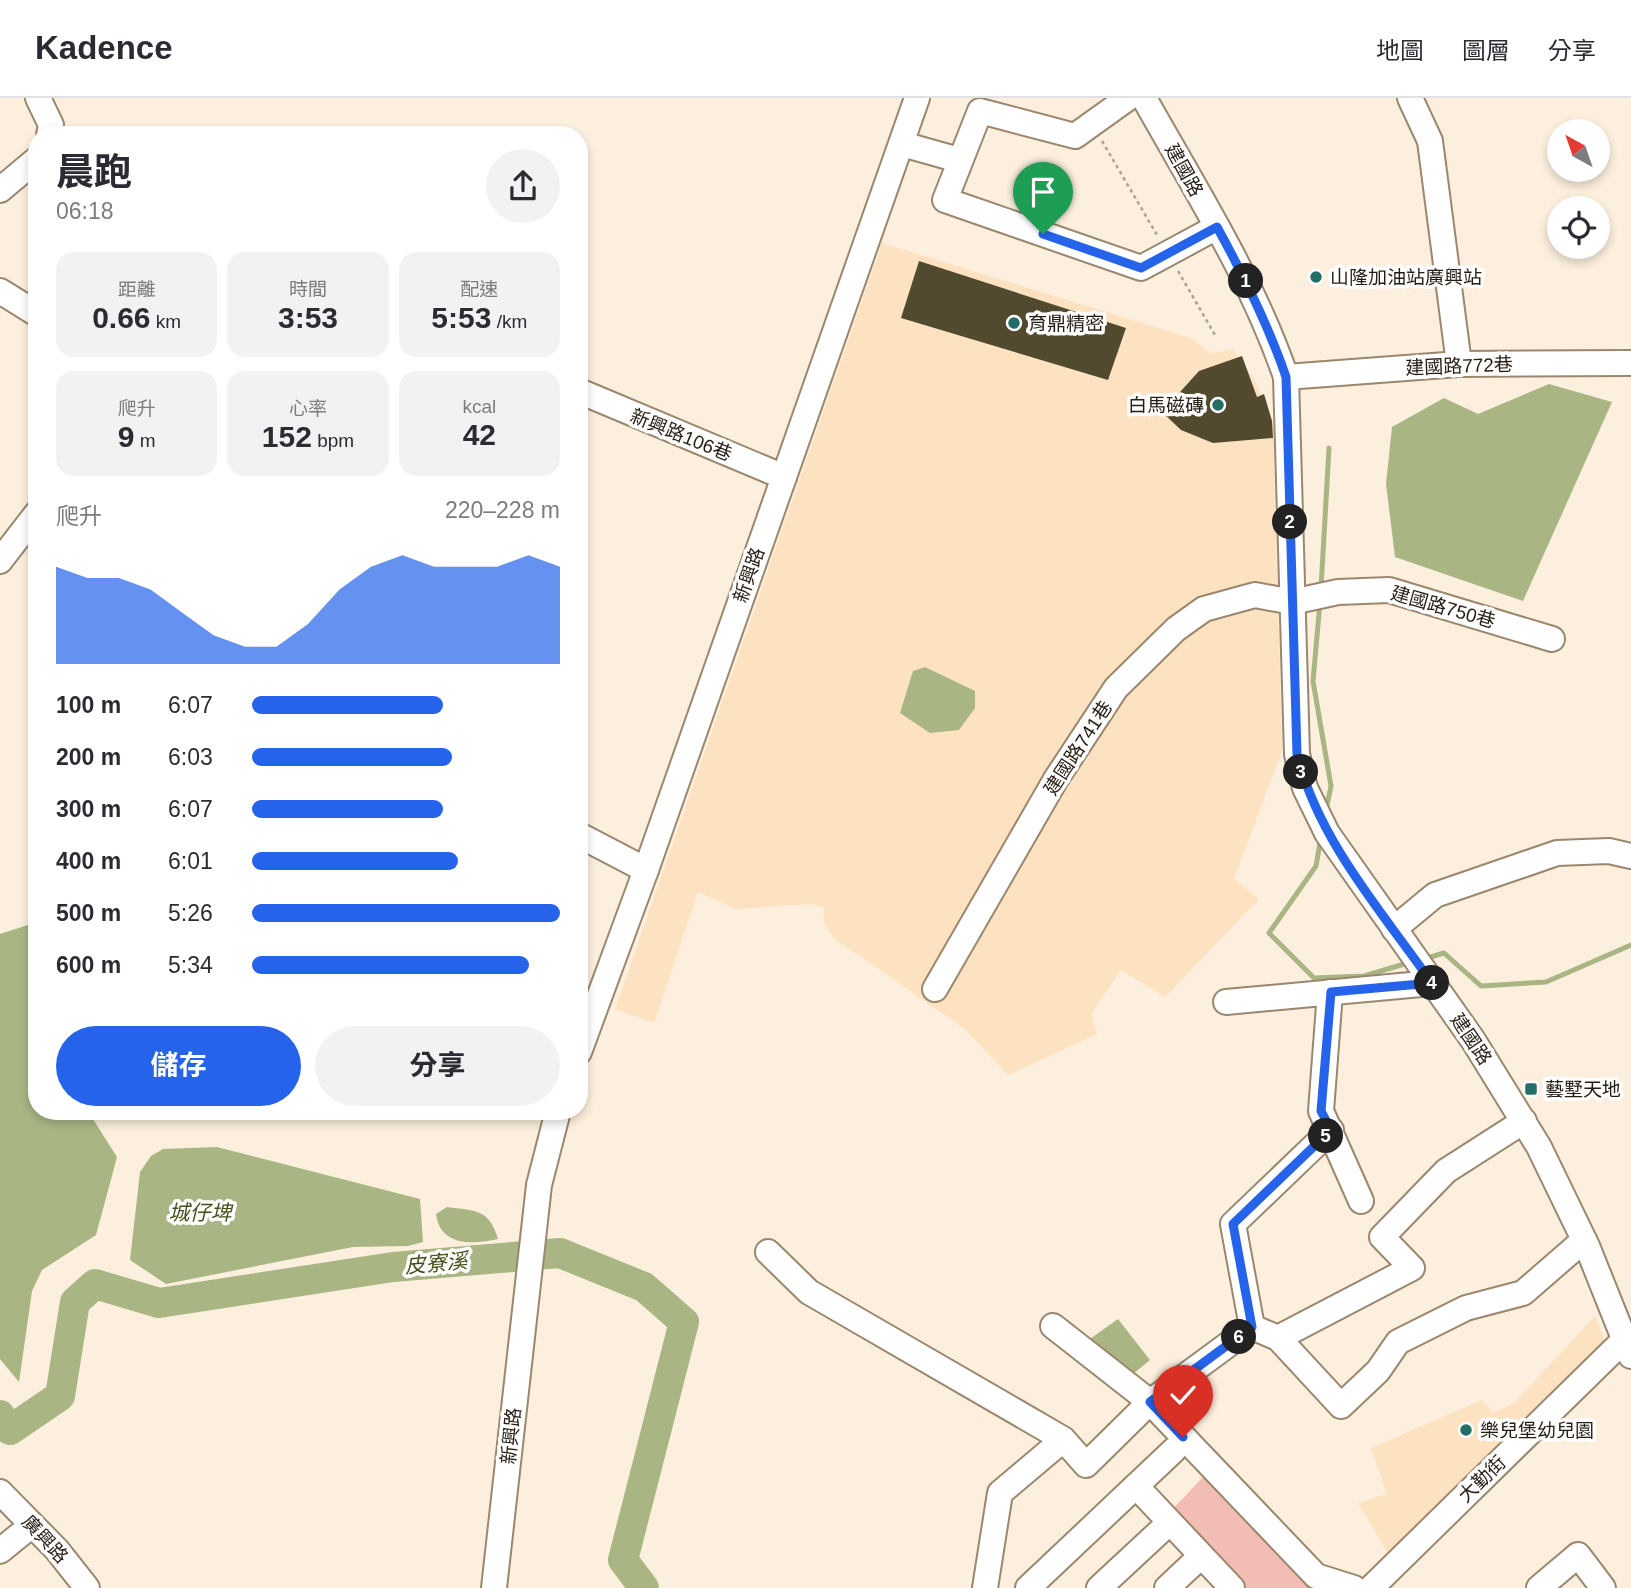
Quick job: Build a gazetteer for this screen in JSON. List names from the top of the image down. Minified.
{"streets":{"street":["建國路","建國路772巷","新興路106巷","新興路","建國路750巷","建國路741巷","大勤街","廣興路"]},"crossings":[["建國路","建國路772巷"],["建國路","建國路750巷"],["建國路","建國路741巷"],["建國路","大勤街"],["新興路106巷","新興路"],["建國路750巷","建國路741巷"]],"water":["城仔埤","皮寮溪"],"places":{"other":["山隆加油站廣興站","育鼎精密","白馬磁磚","樂兒堡幼兒園"],"transit":["藝墅天地"]},"north":"top left","page":{"header":"Kadence","nav":["地圖","圖層","分享"],"heading":["晨跑","06:18"],"stats":[["距離","0.66 km"],["時間","3:53"],["配速","5:53 /km"],["爬升","9 m"],["心率","152 bpm"],["kcal","42"]],"pins":["1","2","3","4","5","6"],"chart":["爬升","220–228 m"],"list":[{"name":"100 m","note":"6:07"},{"name":"200 m","note":"6:03"},{"name":"300 m","note":"6:07"},{"name":"400 m","note":"6:01"},{"name":"500 m","note":"5:26"},{"name":"600 m","note":"5:34"}],"buttons":["儲存","分享"]}}
